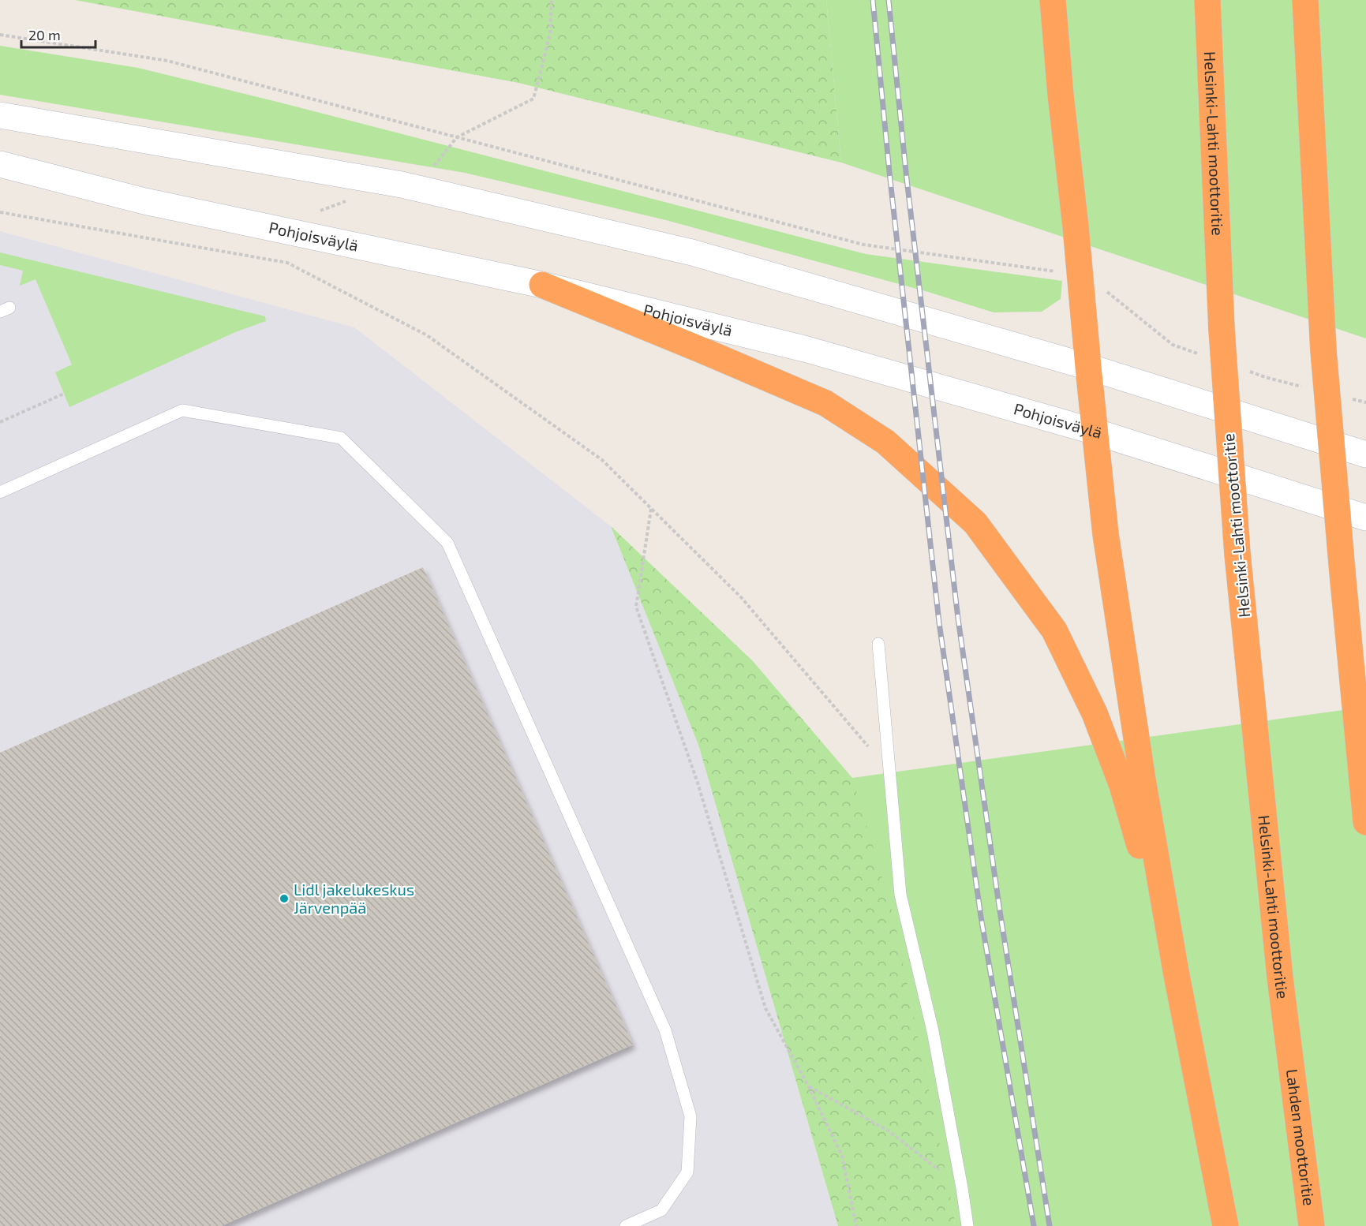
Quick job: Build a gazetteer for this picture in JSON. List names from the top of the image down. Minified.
{"streets":{"highway":["Helsinki-Lahti moottoritie","Lahden moottoritie"],"main road":["Pohjoisväylä"]},"crossings":[["Helsinki-Lahti moottoritie","Lahden moottoritie"]],"places":["Lidl jakelukeskus Järvenpää"],"scale_bar":"20 m"}
